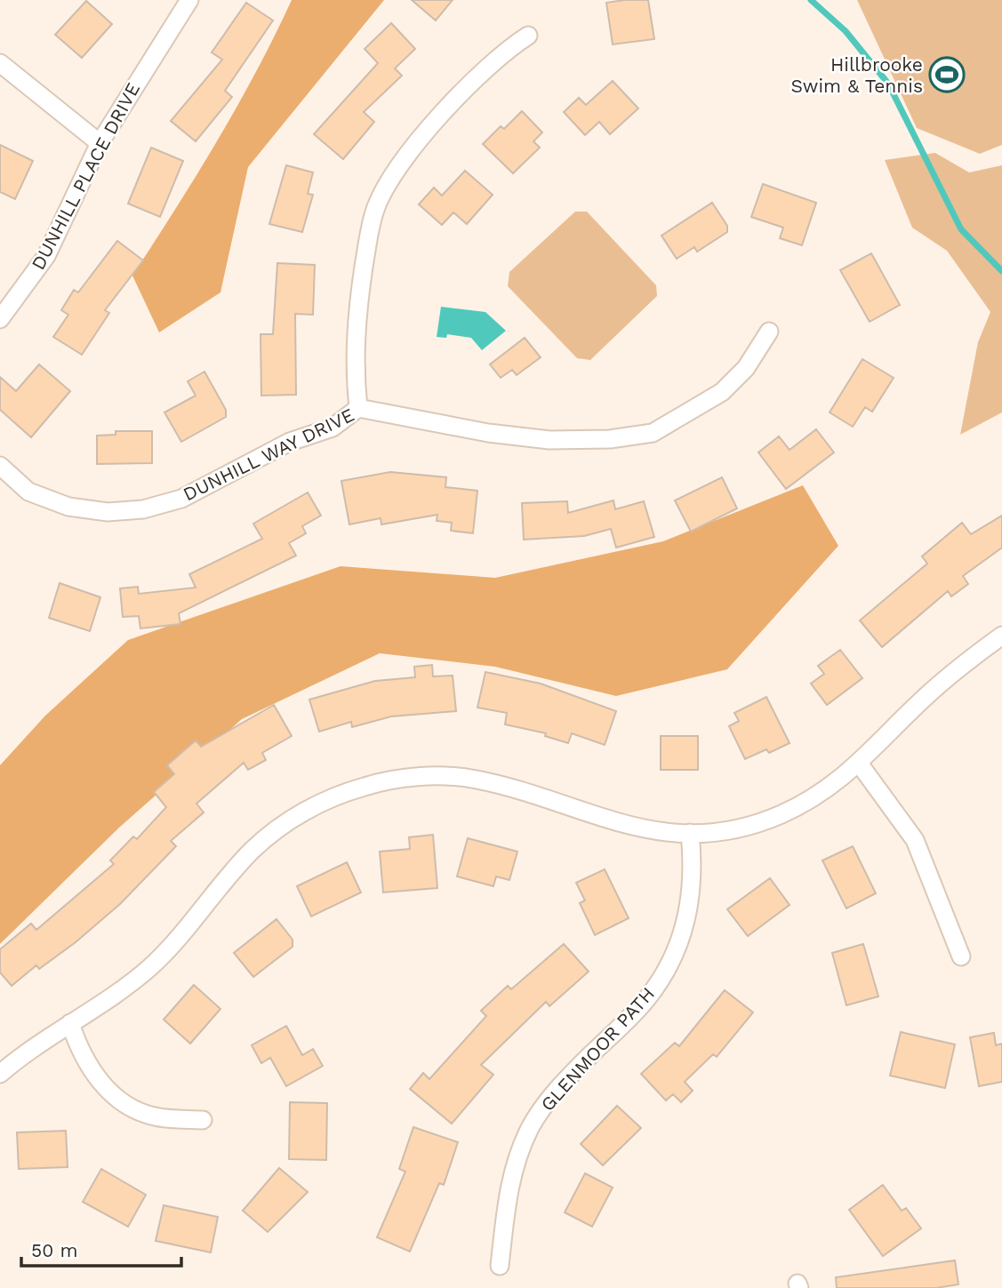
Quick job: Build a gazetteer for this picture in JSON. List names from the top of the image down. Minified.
{"streets":{"street":["DUNHILL PLACE DRIVE","DUNHILL WAY DRIVE","GLENMOOR PATH"]},"places":{"sports":["Hillbrooke Swim & Tennis"]},"scale_bar":"50 m"}
